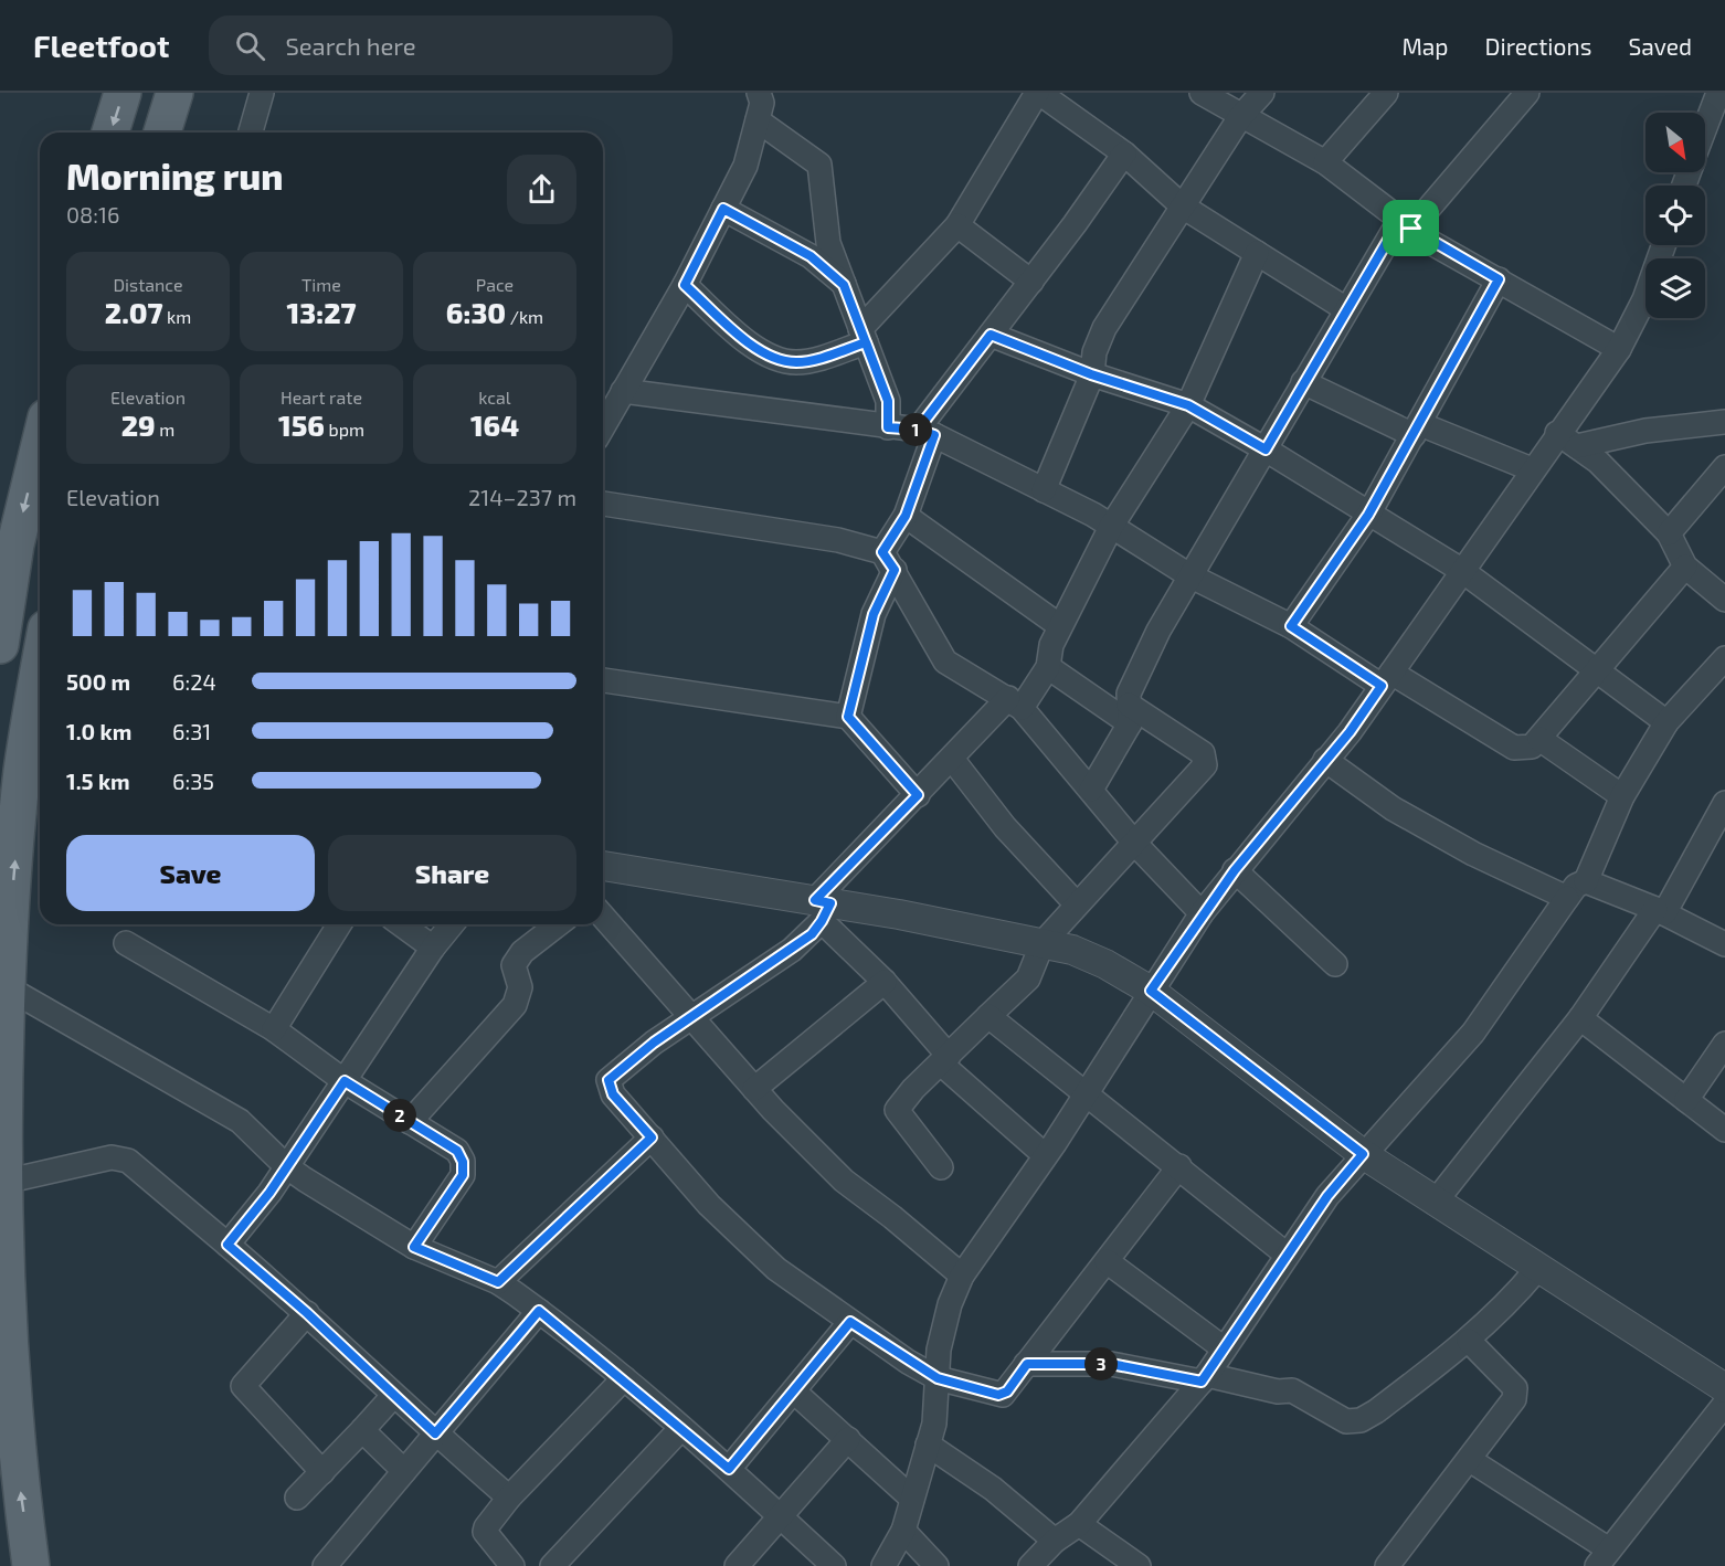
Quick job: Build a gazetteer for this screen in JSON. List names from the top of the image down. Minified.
{"north":"bottom right","page":{"header":"Fleetfoot","search":"Search here","nav":["Map","Directions","Saved"],"heading":["Morning run","08:16"],"stats":[["Distance","2.07 km"],["Time","13:27"],["Pace","6:30 /km"],["Elevation","29 m"],["Heart rate","156 bpm"],["kcal","164"]],"pins":["1","2","3"],"chart":["Elevation","214–237 m"],"list":[{"name":"500 m","note":"6:24"},{"name":"1.0 km","note":"6:31"},{"name":"1.5 km","note":"6:35"}],"buttons":["Save","Share"]}}
